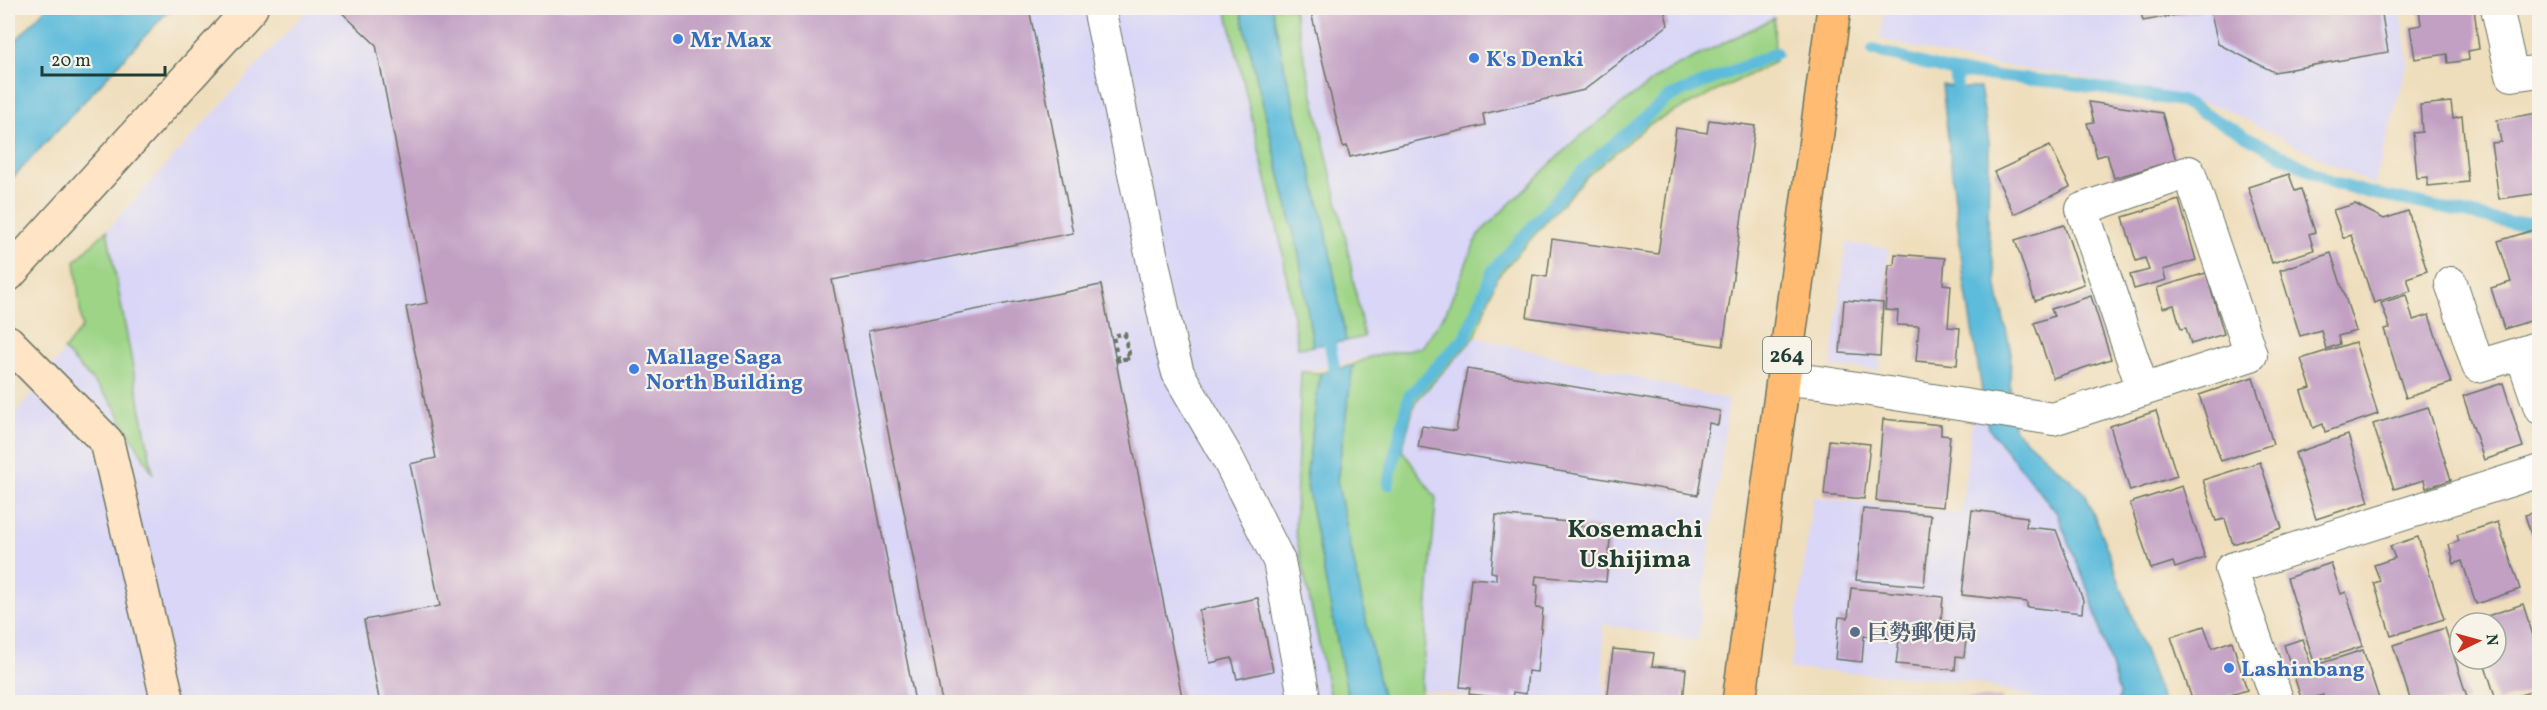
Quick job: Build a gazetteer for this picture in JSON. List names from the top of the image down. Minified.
{"streets":{"highway":["264"]},"districts":["Kosemachi Ushijima"],"places":["Mr Max","K's Denki","Mallage Saga North Building","巨勢郵便局","Lashinbang"],"scale_bar":"20 m","north":"right"}
